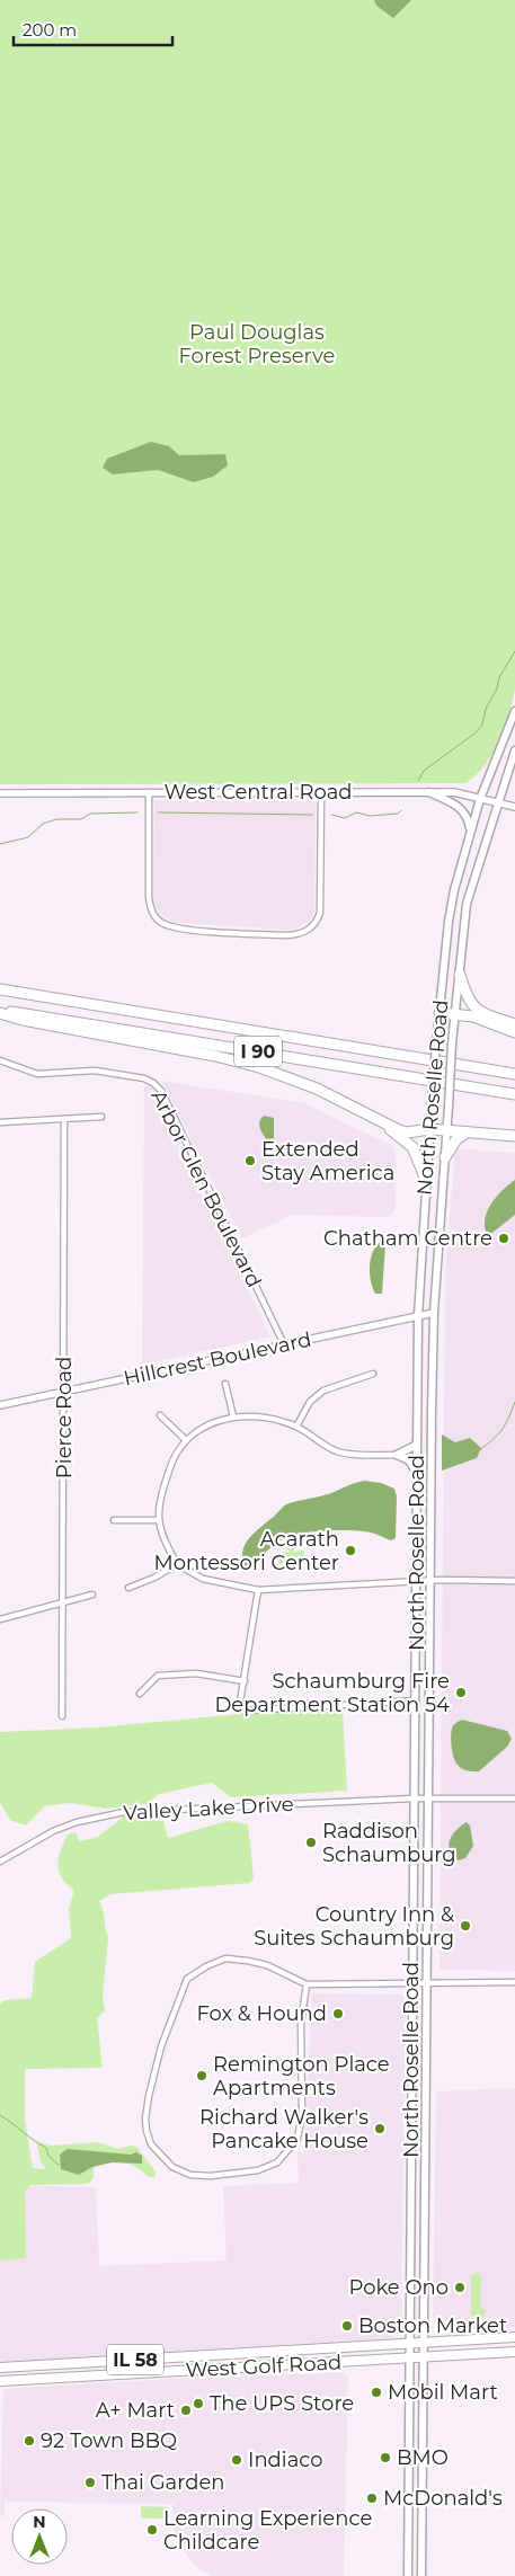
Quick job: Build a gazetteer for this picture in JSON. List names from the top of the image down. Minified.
{"streets":{"highway":["I 90"],"main road":["North Roselle Road","IL 58","West Golf Road"],"street":["West Central Road","Arbor Glen Boulevard","Hillcrest Boulevard","Pierce Road","Valley Lake Drive"]},"crossings":[["West Central Road","North Roselle Road"],["North Roselle Road","Hillcrest Boulevard"],["North Roselle Road","Valley Lake Drive"],["North Roselle Road","IL 58"],["North Roselle Road","West Golf Road"],["Arbor Glen Boulevard","Hillcrest Boulevard"],["Hillcrest Boulevard","Pierce Road"],["IL 58","West Golf Road"]],"parks":["Paul Douglas Forest Preserve"],"places":["Extended Stay America","Chatham Centre","Acarath Montessori Center","Schaumburg Fire Department Station 54","Raddison Schaumburg","Country Inn & Suites Schaumburg","Fox & Hound","Remington Place Apartments","Richard Walker's Pancake House","Poke Ono","Boston Market","Mobil Mart","The UPS Store","A+ Mart","92 Town BBQ","BMO","Indiaco","Thai Garden","McDonald's","Learning Experience Childcare"],"scale_bar":"200 m","north":"top"}
